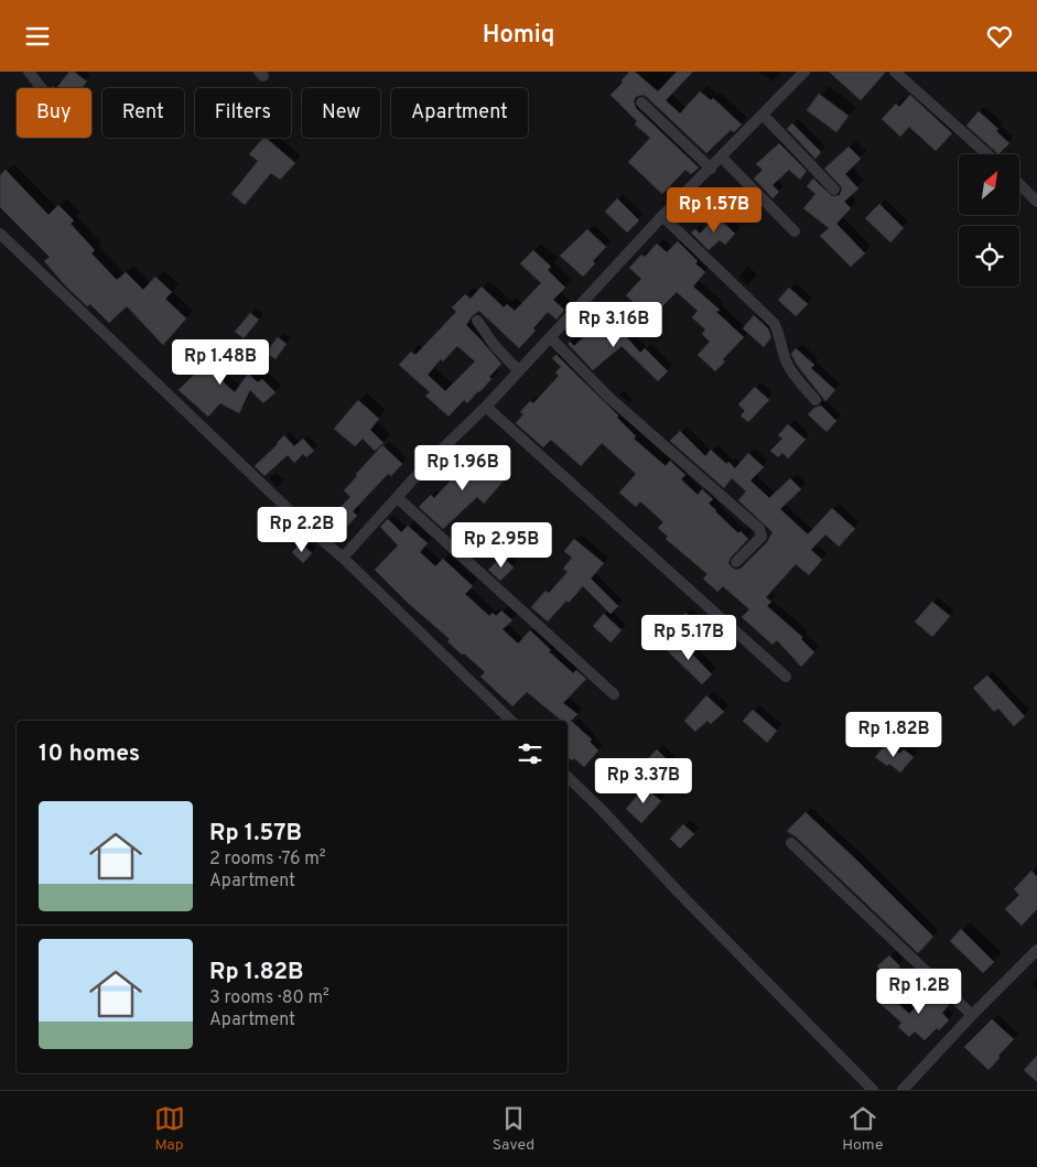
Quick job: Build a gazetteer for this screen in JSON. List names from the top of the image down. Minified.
{"north":"top right","page":{"header":"Homiq","chip":["Buy","Rent","Filters","New","Apartment"],"price":["Rp 1.57B","Rp 3.16B","Rp 1.48B","Rp 1.96B","Rp 2.2B","Rp 2.95B","Rp 5.17B","Rp 1.82B","Rp 3.37B","Rp 1.2B"],"heading":"10 homes","list":[{"name":"Rp 1.57B","note":"2 rooms · 76 m² · Apartment"},{"name":"Rp 1.82B","note":"3 rooms · 80 m² · Apartment"}],"tabs":["Map","Saved","Home"]}}
